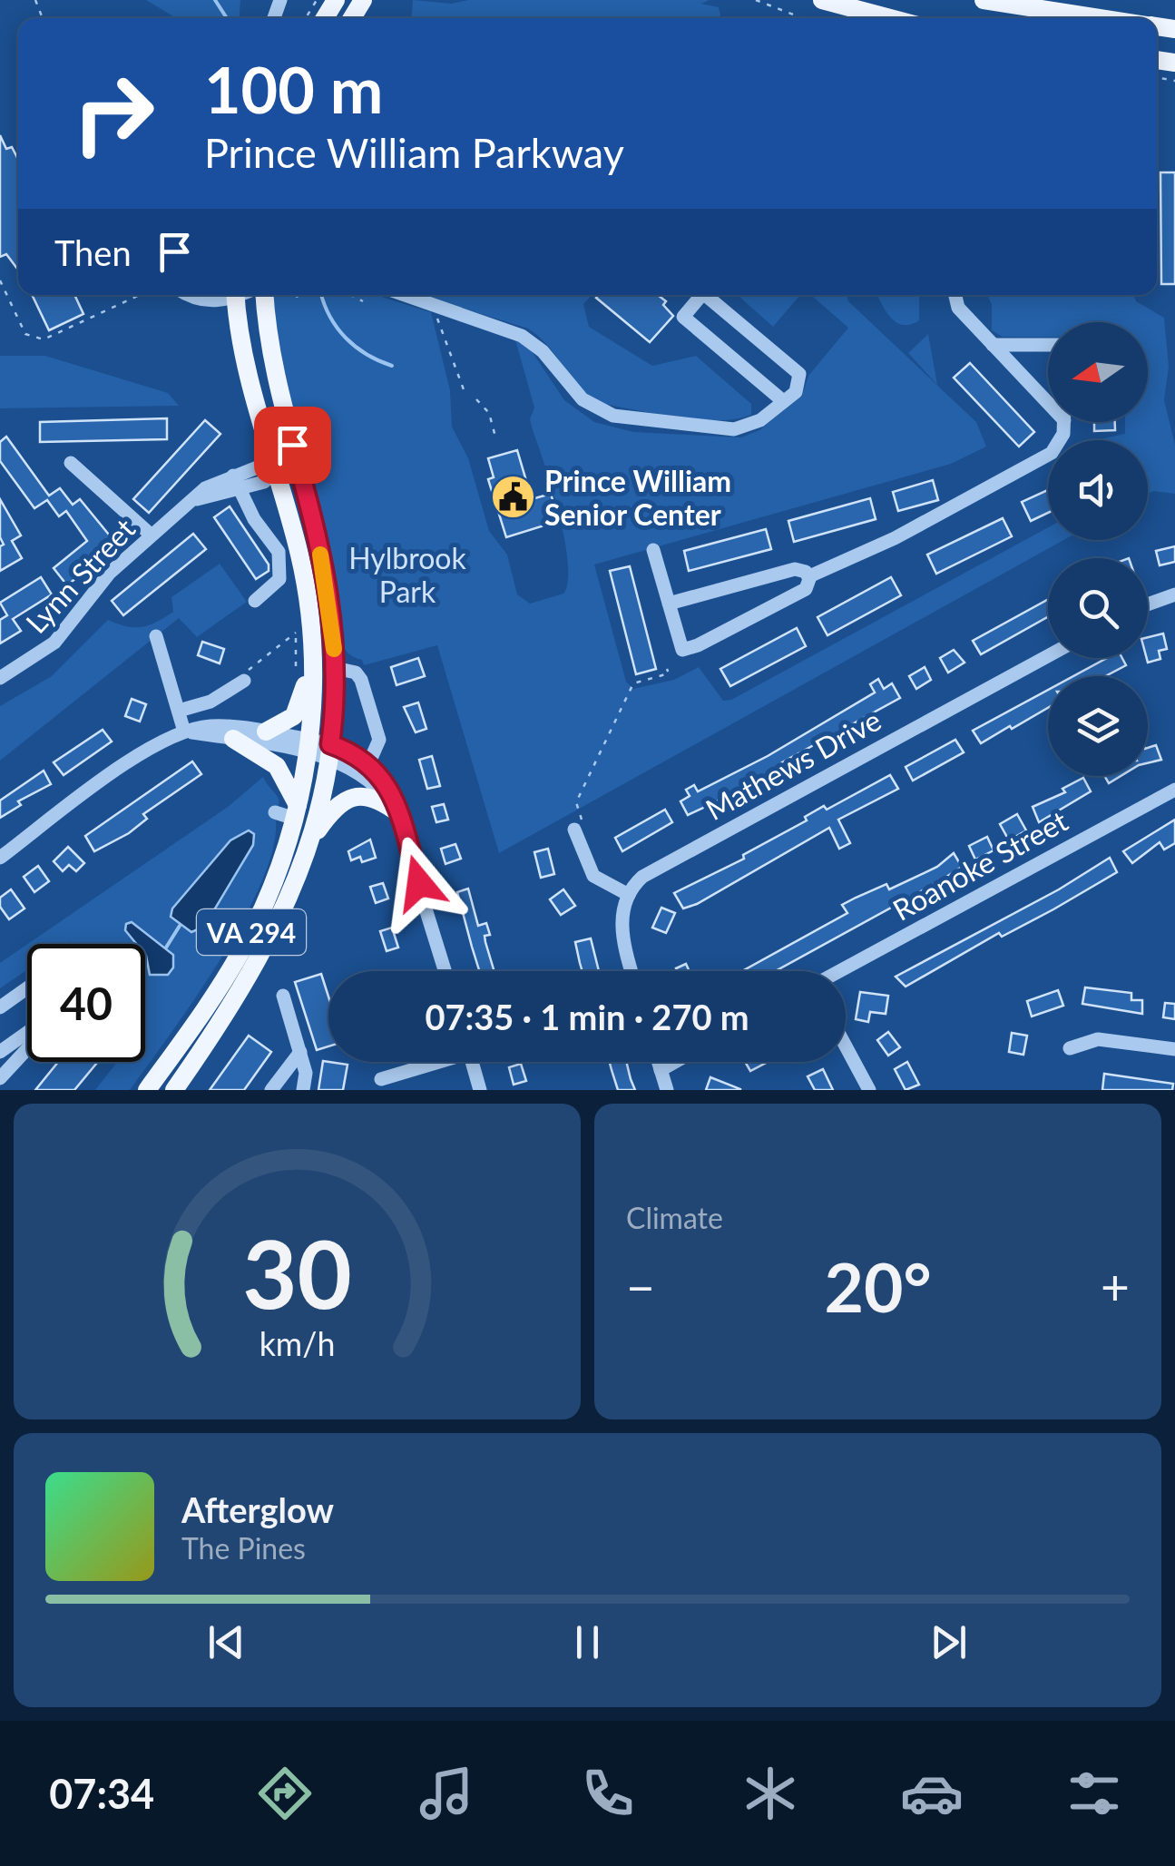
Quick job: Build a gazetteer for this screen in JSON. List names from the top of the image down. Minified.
{"streets":{"main road":["VA 294"],"street":["Lynn Street","Mathews Drive","Roanoke Street"]},"crossings":[["Lynn Street","VA 294"]],"parks":["Hylbrook Park"],"places":{"public building":["Prince William Senior Center"]},"north":"left","page":{"turn":["100 m","Prince William Parkway"],"then":"Then","limit":"40","trip":"07:35 · 1 min · 270 m","tile":"Climate","heat":["−","20°","+"],"song":["Afterglow","The Pines"],"tabs":"07:34","gauge":["30","km/h"]}}
